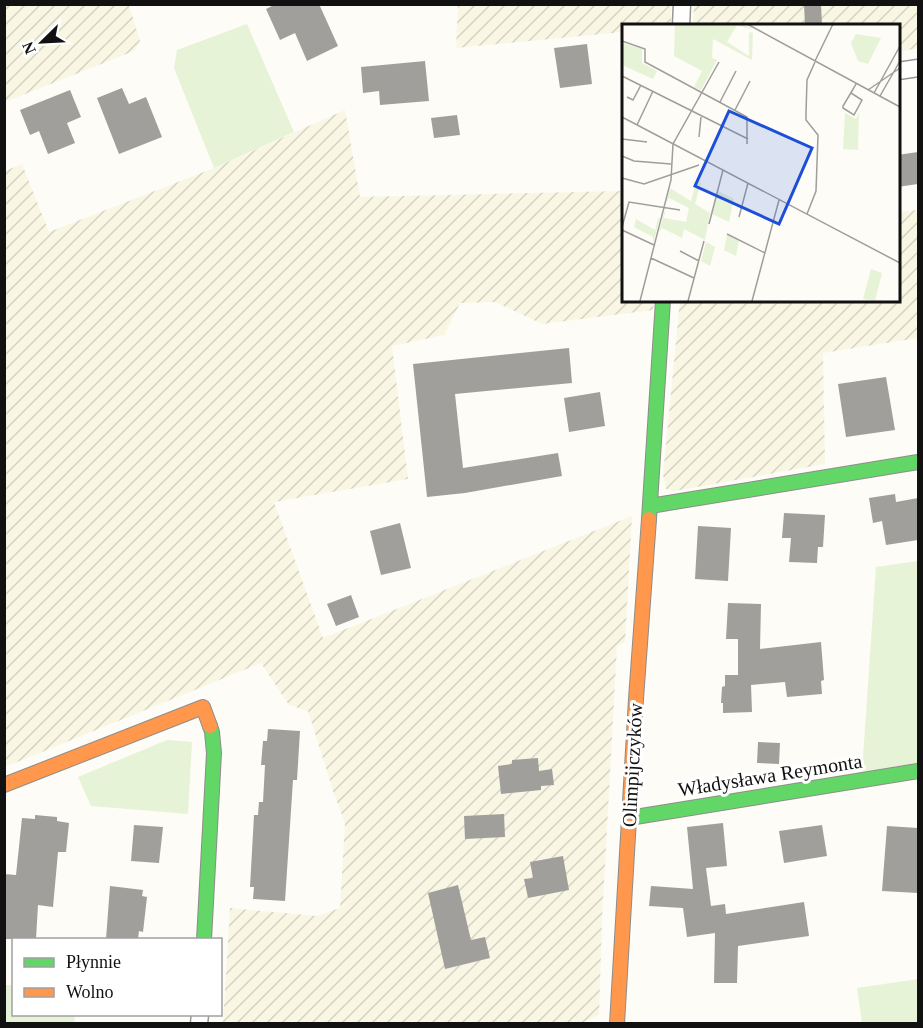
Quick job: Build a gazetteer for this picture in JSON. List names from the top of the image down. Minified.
{"streets":{"street":["Olimpijczyków","Władysława Reymonta"]},"crossings":[["Olimpijczyków","Władysława Reymonta"]],"legend":["Płynnie","Wolno"],"north":"bottom left"}
